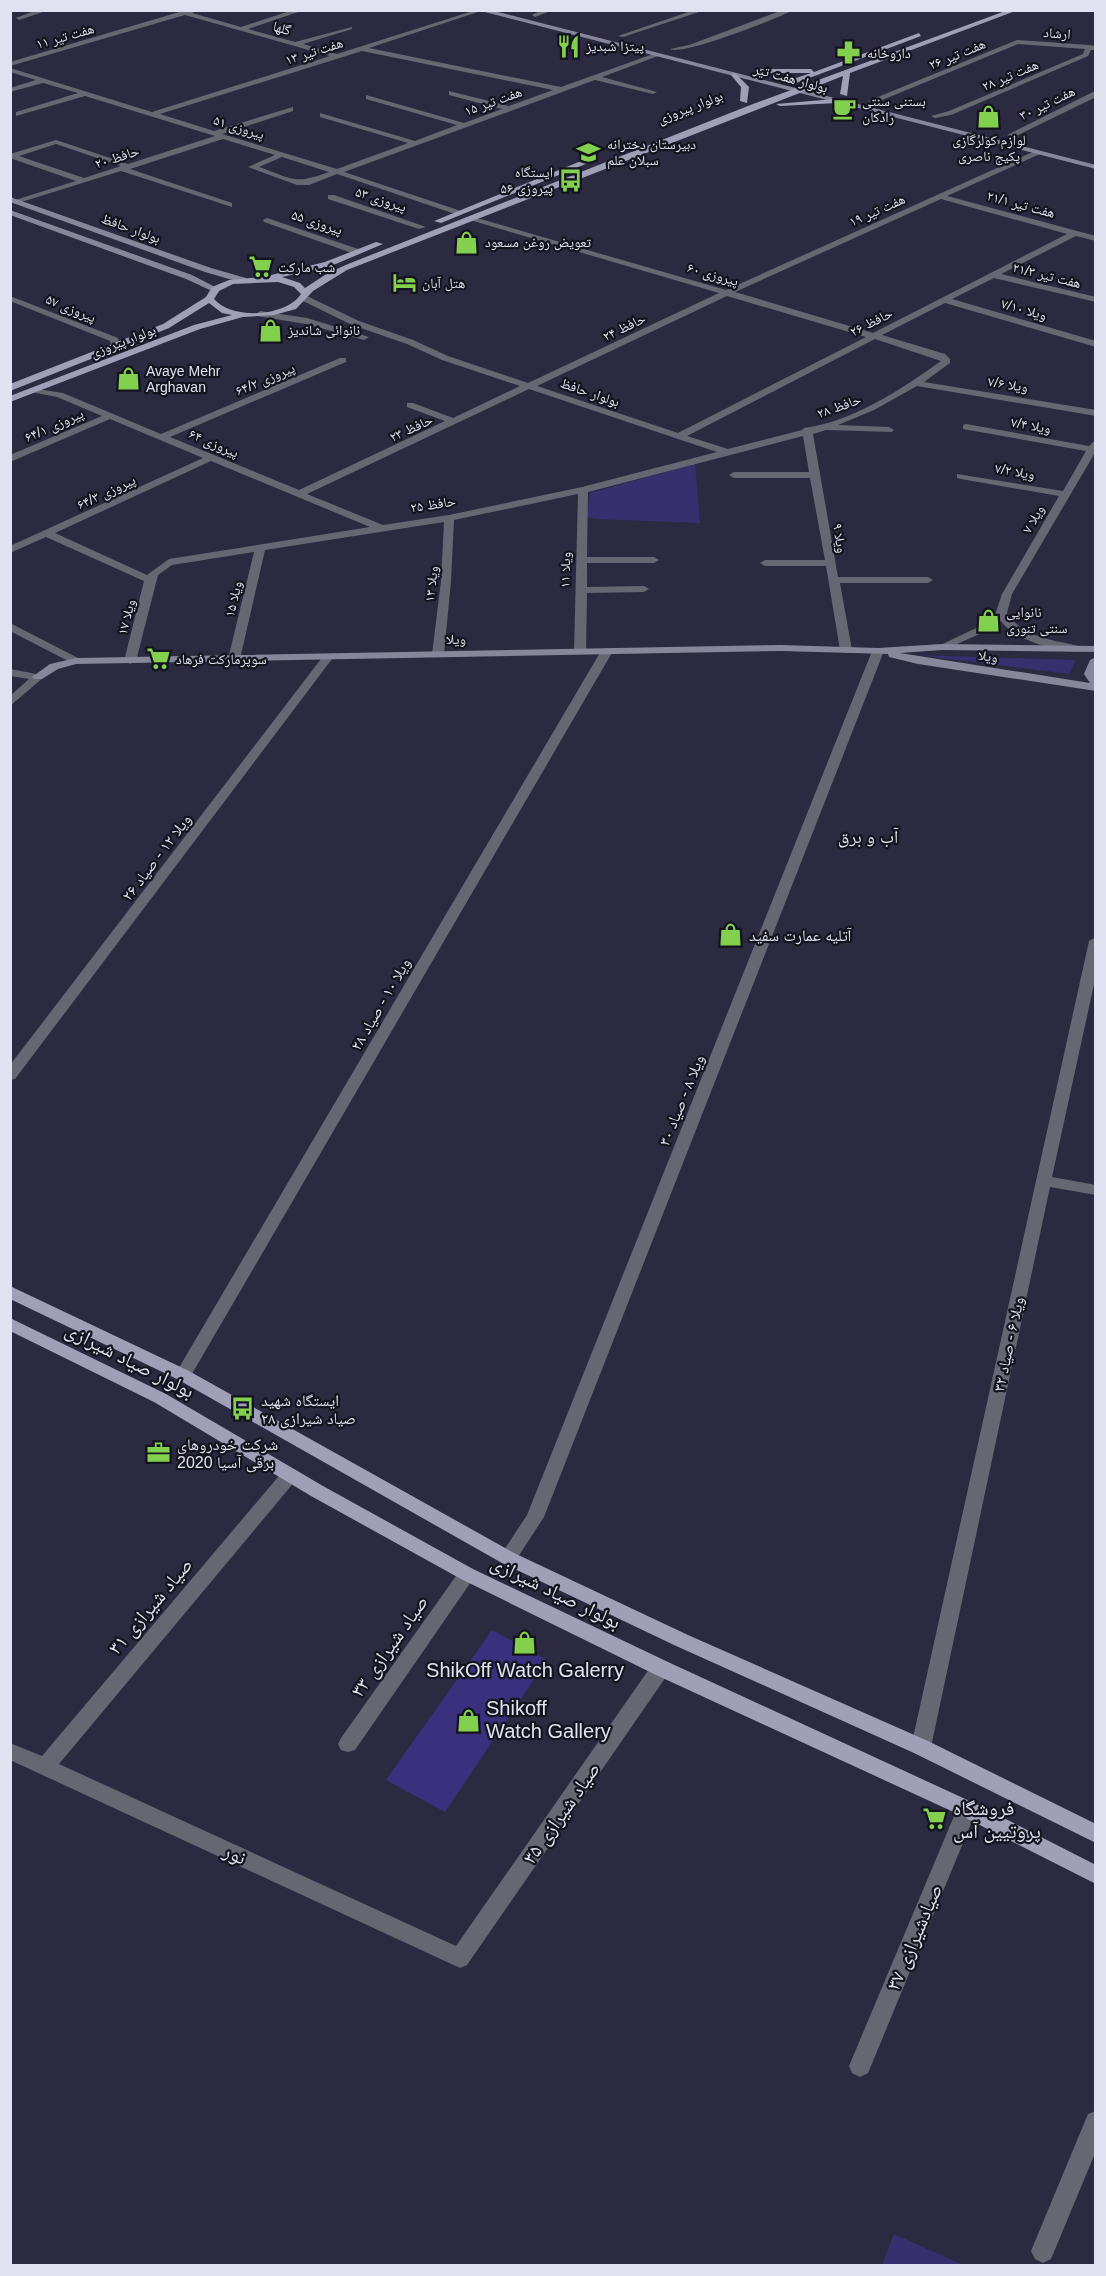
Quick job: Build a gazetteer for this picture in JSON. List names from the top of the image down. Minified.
{"streets":{"main road":["بولوار پیروزی","بولوار صیاد شیرازی"],"street":["گلها","ارشاد","هفت تیر ۱۱","هفت تیر ۱۳","هفت تیر ۲۶","هفت تیر ۲۸","بولوار هفت تیر","هفت تیر ۱۵","هفت تیر ۳۰","پیروزی ۵۱","حافظ ۲۰","پیروزی ۵۳","هفت تیر ۲۱/۱","هفت تیر ۱۹","پیروزی ۵۵","بولوار حافظ","پیروزی ۶۰","هفت تیر ۲۱/۳","پیروزی ۵۷","ویلا ۷/۱۰","حافظ ۲۶","حافظ ۲۴","پیروزی ۶۴/۲","ویلا ۷/۶","حافظ ۲۸","پیروزی ۶۴/۱","ویلا ۷/۴","حافظ ۲۳","پیروزی ۶۴","ویلا ۷/۲","پیروزی ۶۴/۳","حافظ ۲۵","ویلا ۷","ویلا ۹","ویلا ۱۱","ویلا ۱۳","ویلا ۱۵","ویلا ۱۷","ویلا","ویلا ۱۲ - صیاد ۲۶","ویلا ۱۰ - صیاد ۲۸","ویلا ۸ - صیاد ۳۰","ویلا ۶ - صیاد ۳۲","صیاد شیرازی ۳۱","صیاد شیرازی ۳۳","صیاد شیرازی ۳۵","نور","صیادشیرازی ۳۷"]},"crossings":[["گلها","هفت تیر ۱۱"],["گلها","هفت تیر ۱۳"],["ارشاد","هفت تیر ۲۶"],["ارشاد","هفت تیر ۲۸"],["هفت تیر ۱۳","بولوار هفت تیر"],["هفت تیر ۱۳","پیروزی ۵۱"],["هفت تیر ۲۶","بولوار هفت تیر"],["هفت تیر ۲۸","بولوار هفت تیر"],["بولوار هفت تیر","هفت تیر ۱۵"],["بولوار هفت تیر","بولوار پیروزی"],["بولوار هفت تیر","هفت تیر ۱۹"],["هفت تیر ۱۵","پیروزی ۵۱"],["بولوار پیروزی","پیروزی ۶۰"],["بولوار پیروزی","پیروزی ۵۷"],["بولوار پیروزی","پیروزی ۶۴"],["پیروزی ۵۱","حافظ ۲۰"],["حافظ ۲۰","بولوار حافظ"],["هفت تیر ۲۱/۱","هفت تیر ۱۹"],["هفت تیر ۲۱/۱","حافظ ۲۶"],["هفت تیر ۱۹","پیروزی ۶۰"],["هفت تیر ۱۹","حافظ ۲۴"],["بولوار حافظ","حافظ ۲۶"],["بولوار حافظ","حافظ ۲۴"],["بولوار حافظ","حافظ ۲۸"],["بولوار حافظ","حافظ ۲۳"],["بولوار حافظ","حافظ ۲۵"],["پیروزی ۶۰","حافظ ۲۶"],["پیروزی ۶۰","حافظ ۲۴"],["پیروزی ۶۰","حافظ ۲۸"],["هفت تیر ۲۱/۳","حافظ ۲۶"],["ویلا ۷/۱۰","حافظ ۲۶"],["حافظ ۲۴","حافظ ۲۳"],["پیروزی ۶۴/۲","پیروزی ۶۴"],["ویلا ۷/۶","حافظ ۲۸"],["حافظ ۲۸","حافظ ۲۵"],["حافظ ۲۸","ویلا ۹"],["پیروزی ۶۴/۱","پیروزی ۶۴"],["ویلا ۷/۴","ویلا ۷"],["حافظ ۲۳","پیروزی ۶۴"],["پیروزی ۶۴","پیروزی ۶۴/۳"],["پیروزی ۶۴","حافظ ۲۵"],["ویلا ۷/۲","ویلا ۷"],["حافظ ۲۵","ویلا ۱۱"],["حافظ ۲۵","ویلا ۱۳"],["حافظ ۲۵","ویلا ۱۵"],["حافظ ۲۵","ویلا ۱۷"],["ویلا ۹","ویلا"],["ویلا ۱۱","ویلا"],["ویلا ۱۳","ویلا"],["ویلا ۱۵","ویلا"],["ویلا ۱۷","ویلا"],["ویلا","ویلا ۱۲ - صیاد ۲۶"],["ویلا","ویلا ۱۰ - صیاد ۲۸"],["ویلا","ویلا ۸ - صیاد ۳۰"],["ویلا ۱۰ - صیاد ۲۸","بولوار صیاد شیرازی"],["ویلا ۸ - صیاد ۳۰","بولوار صیاد شیرازی"],["ویلا ۶ - صیاد ۳۲","بولوار صیاد شیرازی"],["بولوار صیاد شیرازی","صیاد شیرازی ۳۱"],["بولوار صیاد شیرازی","صیاد شیرازی ۳۳"],["بولوار صیاد شیرازی","صیاد شیرازی ۳۵"],["بولوار صیاد شیرازی","صیادشیرازی ۳۷"],["صیاد شیرازی ۳۱","نور"],["صیاد شیرازی ۳۵","نور"]],"districts":["آب و برق"],"places":{"restaurant":["پیتزا شبدیز"],"pharmacy":["داروخانه"],"cafe":["بستنی سنتی رادکان"],"shop":["لوازم کولرگازی پکیج ناصری","تعویض روغن مسعود","نانوائی شاندیز","Avaye Mehr Arghavan","نانوایی سنتی تنوری","آتلیه عمارت سفید","ShikOff Watch Galerry","Shikoff Watch Gallery"],"school or university":["دبیرستان دخترانه سبلان علم"],"bus stop":["ایستگاه پیروزی ۵۶","ایستگاه شهید صیاد شیرازی ۲۸"],"supermarket":["شب مارکت","سوپرمارکت فرهاد","فروشگاه پروتیین آس"],"hotel":["هتل آبان"],"office":["شرکت خودروهای برقی آسیا 2020"]}}
